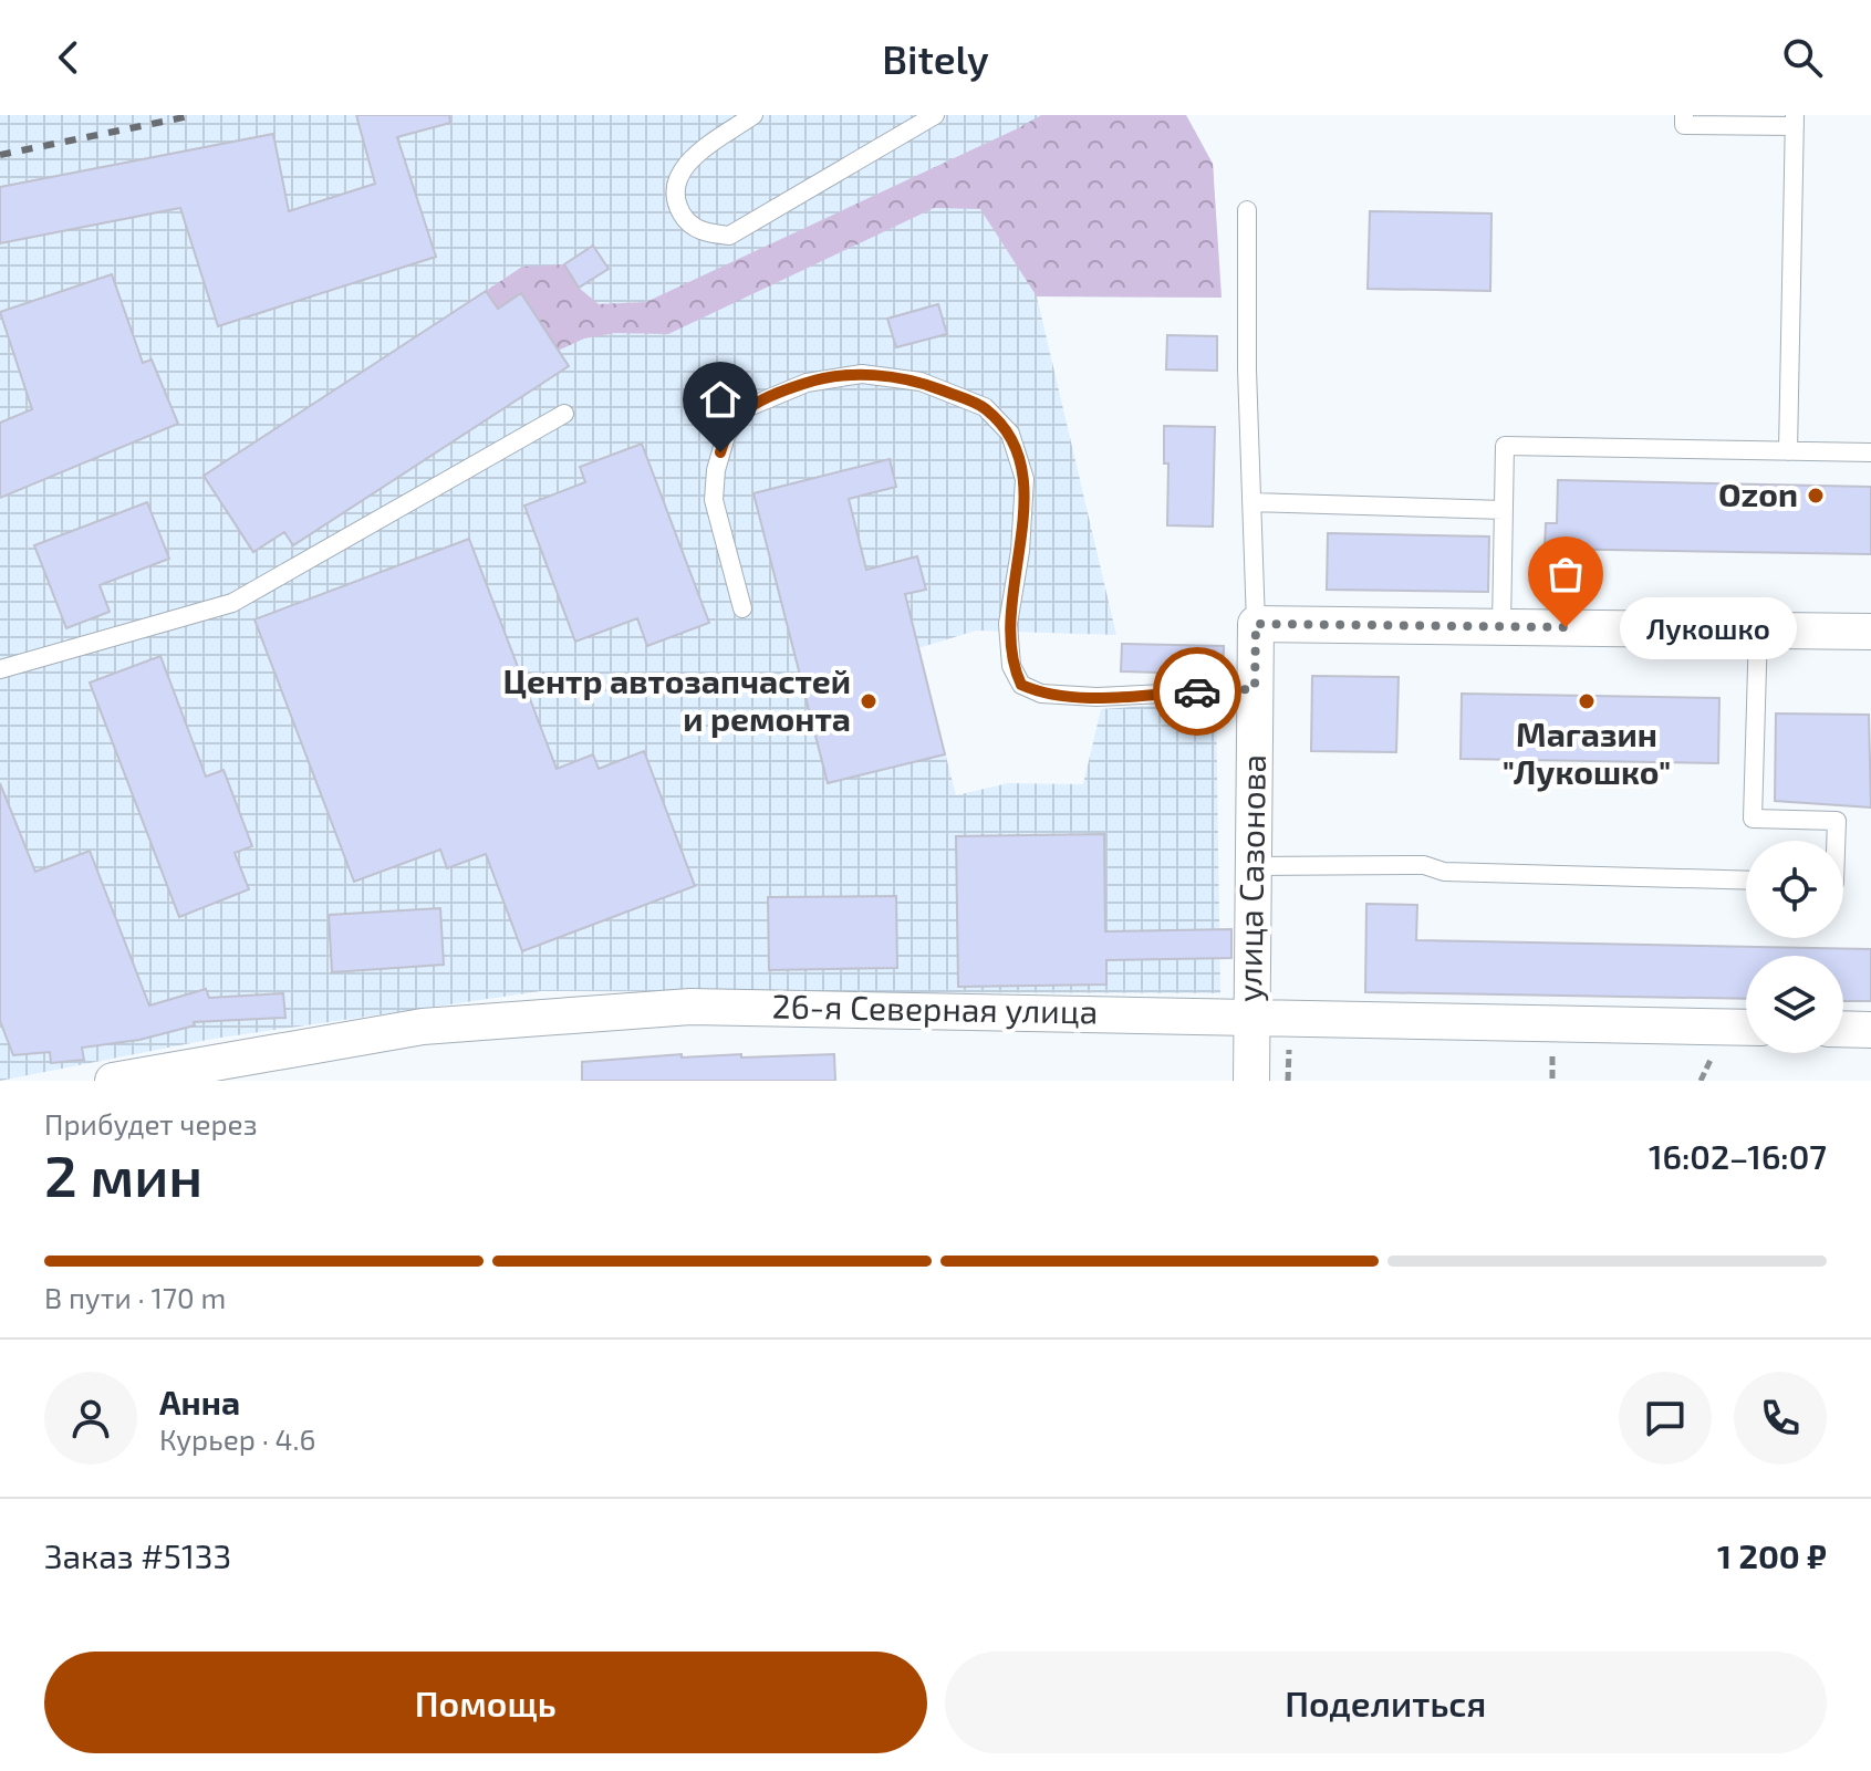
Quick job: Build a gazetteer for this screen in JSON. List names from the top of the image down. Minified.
{"streets":{"street":["улица Сазонова","26-я Северная улица"]},"crossings":[["улица Сазонова","26-я Северная улица"]],"places":["Ozon","Лукошко","Центр автозапчастей и ремонта","Магазин \"Лукошко\""],"page":{"header":"Bitely","bubble":"Лукошко","heading":["2 мин","Прибудет через","16:02–16:07"],"panel":["Анна","Курьер · 4.6","Заказ #5133","1 200 ₽"],"bar":"В пути · 170 m","buttons":["Помощь","Поделиться"]}}
